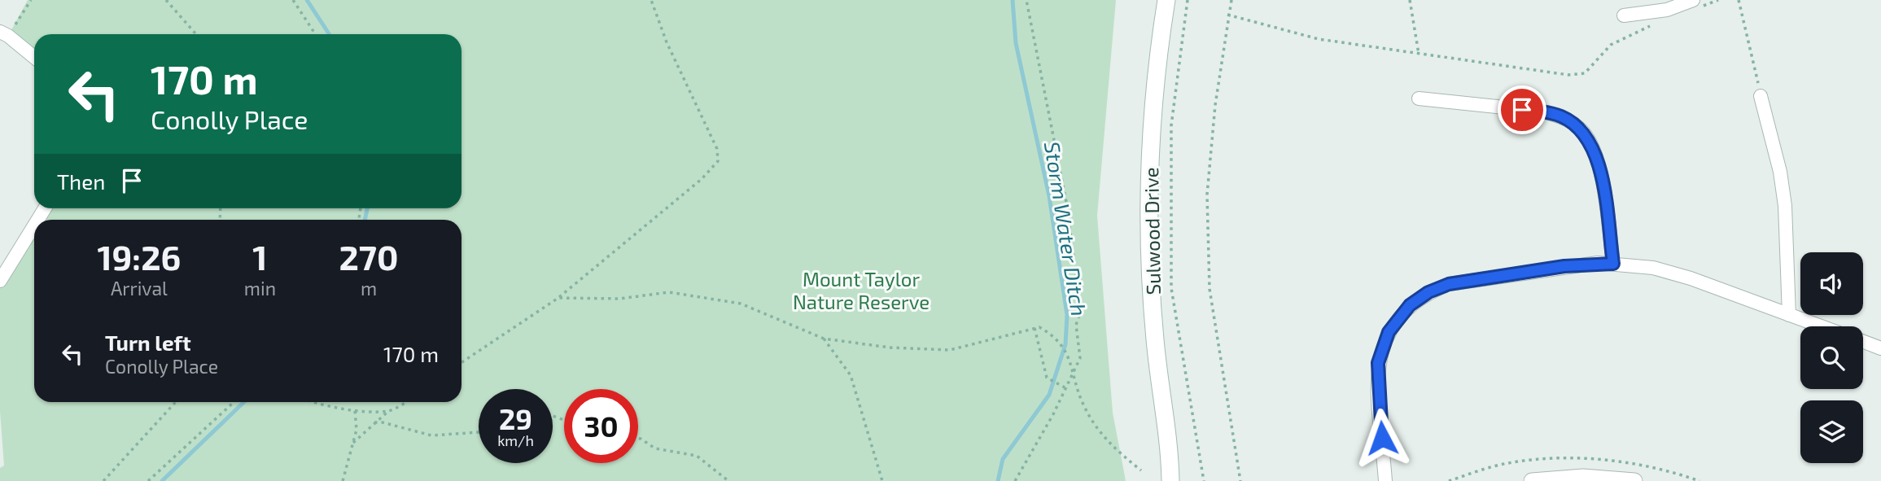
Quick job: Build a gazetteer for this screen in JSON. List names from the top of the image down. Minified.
{"streets":{"main road":["Sulwood Drive"]},"water":["Storm Water Ditch"],"parks":["Mount Taylor Nature Reserve"],"page":{"turn":["170 m","Conolly Place"],"then":"Then","eta":["19:26","Arrival","1","min","270","m"],"list":[{"name":"Turn left","note":"Conolly Place","value":"170 m"}],"speed":"29 km/h","limit":"30"}}
